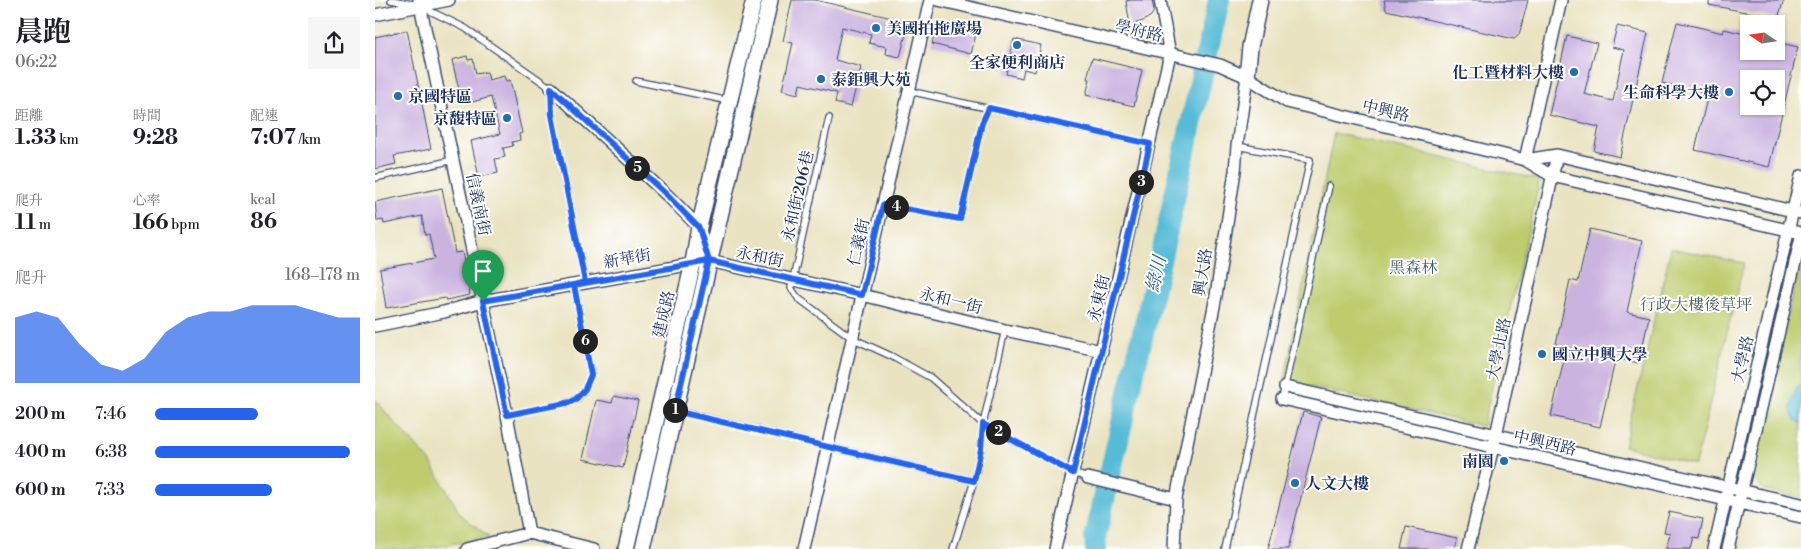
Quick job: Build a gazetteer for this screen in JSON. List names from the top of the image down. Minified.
{"streets":{"street":["學府路","中興路","信義南街","仁義街","永和街","新華街","興大路","永東街","永和一街","建成路","大學北路","大學路","中興西路"],"lane":["永和街206巷"]},"crossings":[["學府路","中興路"],["學府路","興大路"],["學府路","永東街"],["中興路","興大路"],["中興路","大學北路"],["中興路","大學路"],["永和街206巷","永和街"],["永和街206巷","永和一街"],["信義南街","新華街"],["仁義街","永和街"],["仁義街","永和一街"],["永和街","新華街"],["永和街","永東街"],["永和街","永和一街"],["永和街","建成路"],["新華街","建成路"],["永東街","永和一街"],["大學北路","中興西路"],["大學路","中興西路"]],"water":["綠川"],"parks":["黑森林","行政大樓後草坪"],"places":["美國拍拖廣場","全家便利商店","化工暨材料大樓","泰鉅興大苑","生命科學大樓","京國特區","京馥特區","國立中興大學","南園","人文大樓"],"north":"left","page":{"heading":["晨跑","06:22"],"stats":[["距離","1.33 km"],["時間","9:28"],["配速","7:07 /km"],["爬升","11 m"],["心率","166 bpm"],["kcal","86"]],"pins":["5","3","4","6","1","2"],"chart":["爬升","168–178 m"],"list":[{"name":"200 m","note":"7:46"},{"name":"400 m","note":"6:38"},{"name":"600 m","note":"7:33"}]}}
